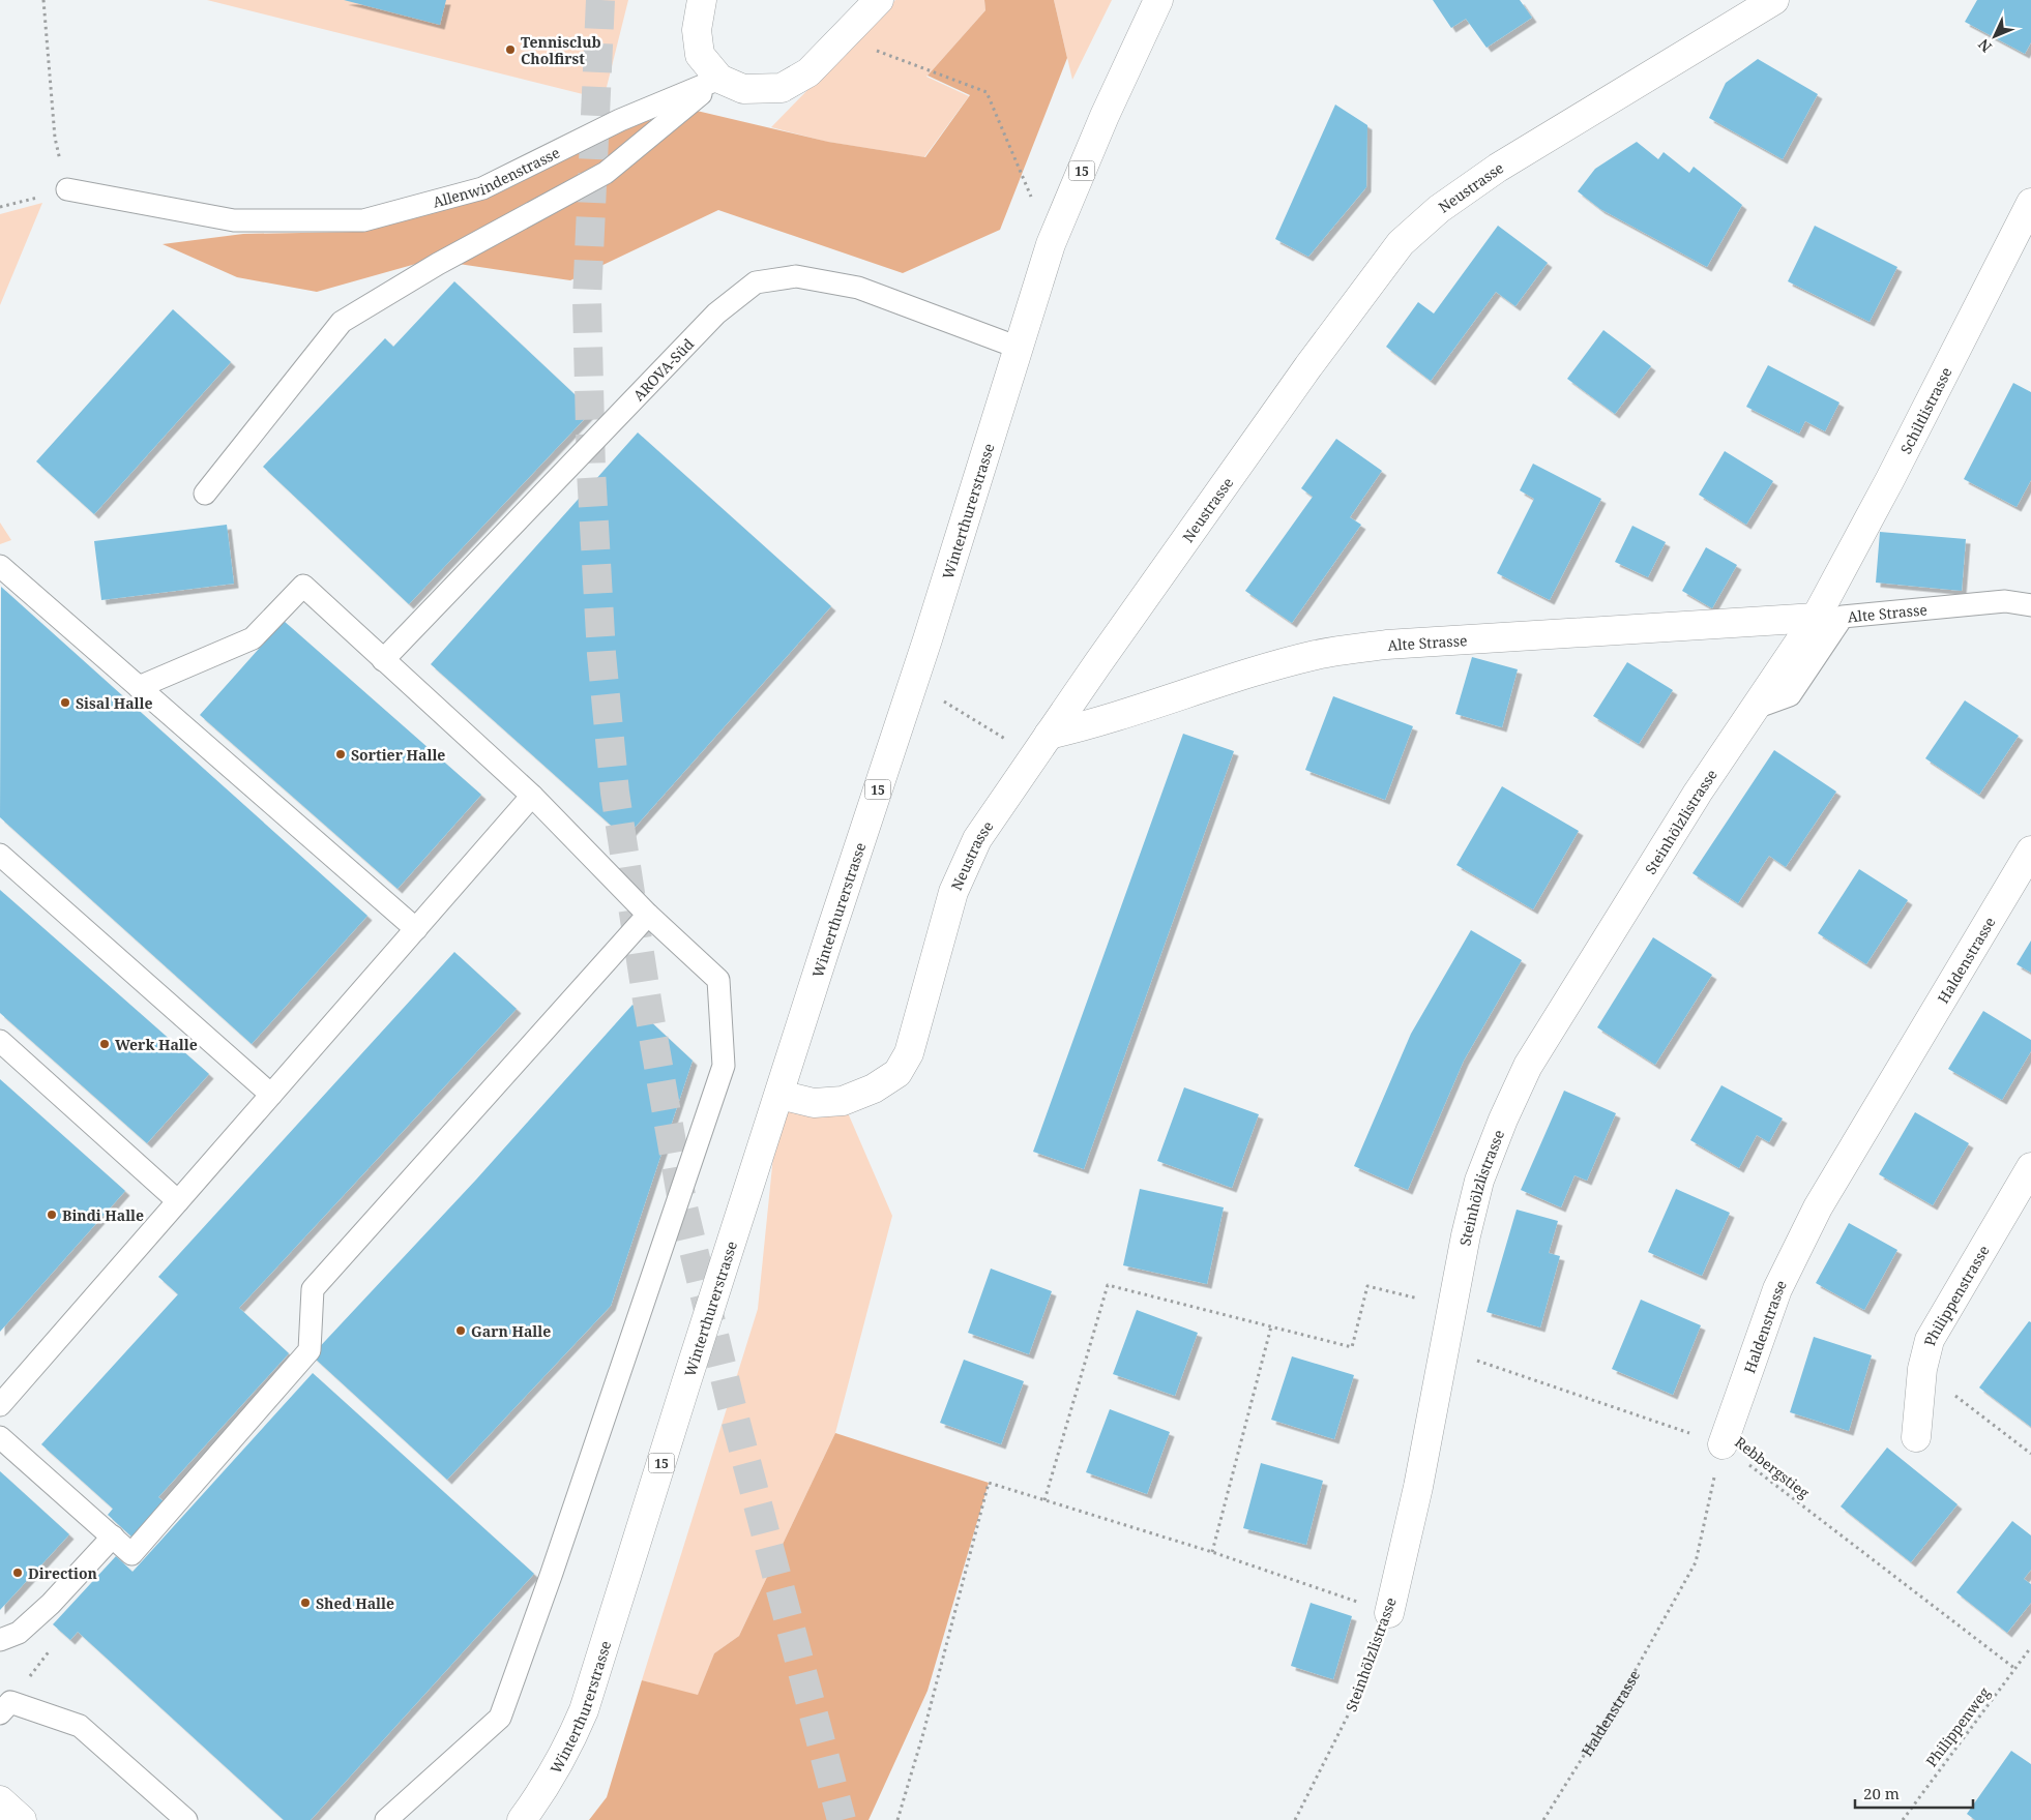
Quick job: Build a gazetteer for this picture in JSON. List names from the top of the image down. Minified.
{"streets":{"street":["15","Neustrasse","Schiltlistrasse","Winterthurerstrasse","Alte Strasse","Steinhölzlistrasse","Haldenstrasse","Philippenstrasse"],"lane":["Allenwindenstrasse","AROVA-Süd"],"path":["Rebbergstieg","Philippenweg"]},"crossings":[["Neustrasse","Winterthurerstrasse"],["Neustrasse","Alte Strasse"],["AROVA-Süd","Winterthurerstrasse"],["Schiltlistrasse","Alte Strasse"],["Schiltlistrasse","Steinhölzlistrasse"],["Alte Strasse","Steinhölzlistrasse"],["Steinhölzlistrasse","Rebbergstieg"],["Haldenstrasse","Rebbergstieg"],["Rebbergstieg","Philippenweg"]],"places":["Tennisclub Cholfirst","Sisal Halle","Sortier Halle","Werk Halle","Bindi Halle","Garn Halle","Direction","Shed Halle"],"scale_bar":"20 m","north":"bottom left"}
